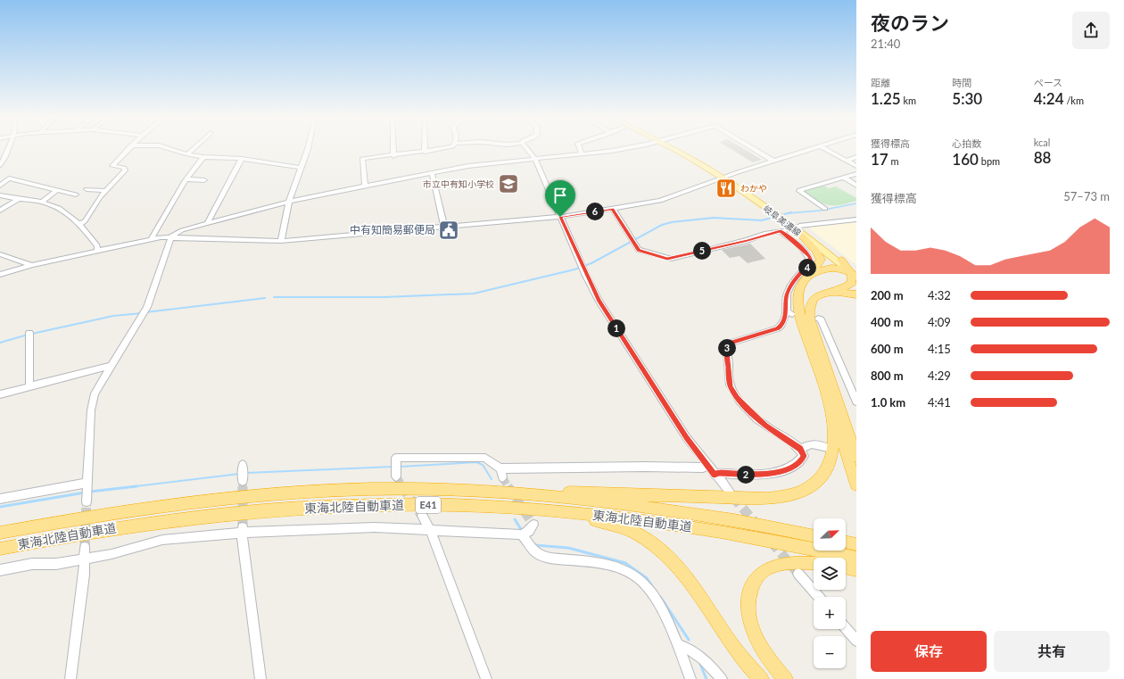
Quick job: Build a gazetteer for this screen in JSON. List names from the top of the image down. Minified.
{"streets":{"highway":["E41","東海北陸自動車道"],"main road":["岐阜美濃線"]},"places":{"school or university":["市立中有知小学校"],"restaurant":["わかや"],"public building":["中有知簡易郵便局"]},"north":"top right","page":{"heading":["夜のラン","21:40"],"stats":[["距離","1.25 km"],["時間","5:30"],["ペース","4:24 /km"],["獲得標高","17 m"],["心拍数","160 bpm"],["kcal","88"]],"chart":["獲得標高","57–73 m"],"pins":["6","5","4","1","3","2"],"list":[{"name":"200 m","note":"4:32"},{"name":"400 m","note":"4:09"},{"name":"600 m","note":"4:15"},{"name":"800 m","note":"4:29"},{"name":"1.0 km","note":"4:41"}],"map_buttons":["+","−"],"buttons":["保存","共有"]}}
